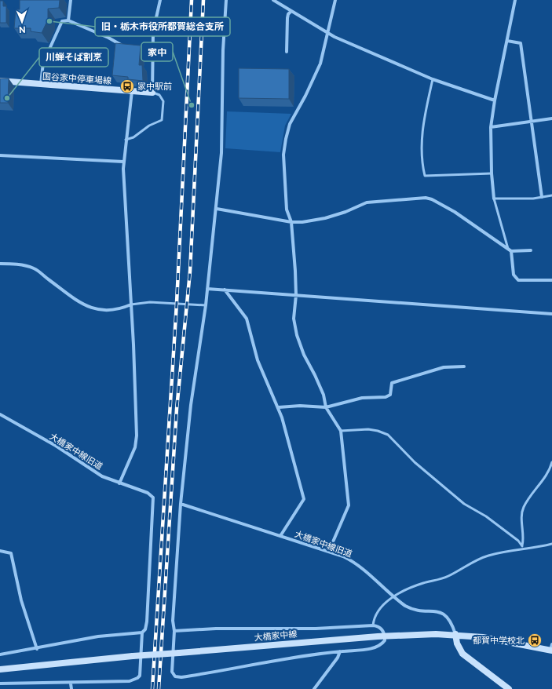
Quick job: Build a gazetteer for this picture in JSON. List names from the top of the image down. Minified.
{"streets":{"main road":["国谷家中停車場線","大橋家中線"],"street":["大橋家中線旧道"]},"crossings":[["大橋家中線旧道","大橋家中線"]],"places":{"other":["旧・栃木市役所都賀総合支所","川蝉そば割烹","家中"],"bus stop":["家中駅前","都賀中学校北"]},"north":"bottom"}
